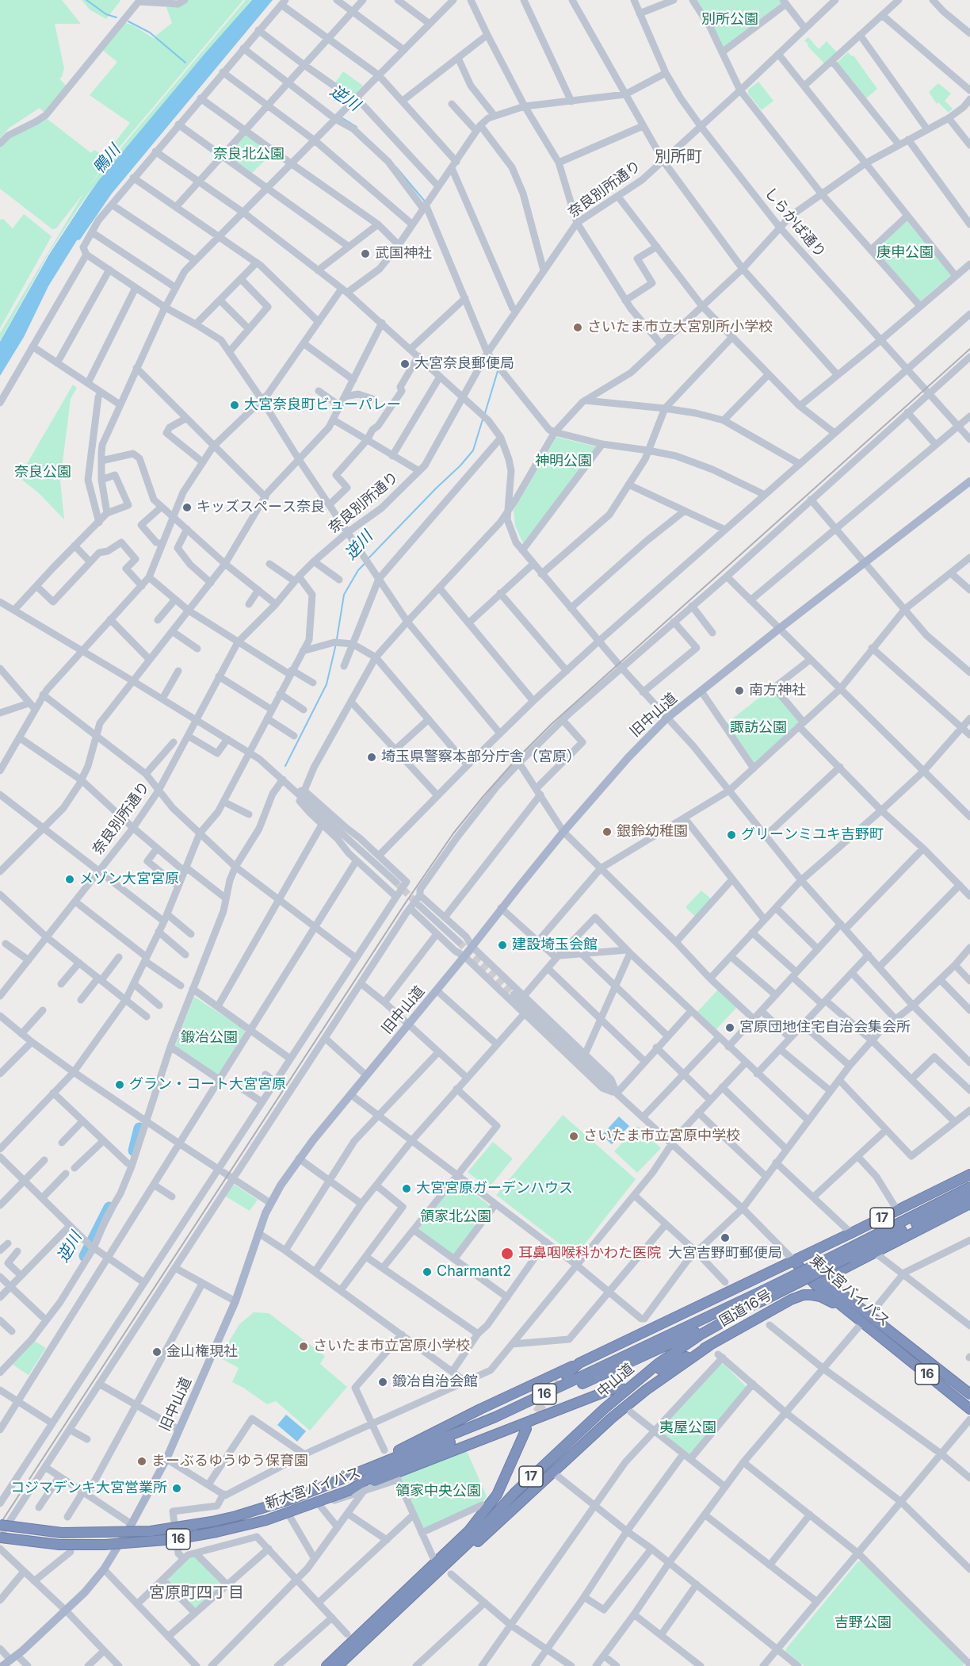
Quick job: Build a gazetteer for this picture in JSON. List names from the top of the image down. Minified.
{"streets":{"highway":["17","東大宮バイパス","国道16号","16","中山道","新大宮バイパス"],"main road":["旧中山道"],"street":["奈良別所通り","しらかば通り"]},"crossings":[["奈良別所通り","しらかば通り"],["17","中山道"],["東大宮バイパス","国道16号"],["東大宮バイパス","中山道"],["16","中山道"],["16","新大宮バイパス"],["中山道","新大宮バイパス"]],"districts":["別所町","宮原町四丁目"],"water":["逆川","鴨川"],"parks":["別所公園","奈良北公園","庚申公園","神明公園","奈良公園","諏訪公園","鍛冶公園","領家北公園","夷屋公園","領家中央公園","吉野公園"],"places":["武国神社","さいたま市立大宮別所小学校","大宮奈良郵便局","大宮奈良町ビューパレー","キッズスペース奈良","南方神社","埼玉県警察本部分庁舎（宮原）","銀鈴幼稚園","グリーンミユキ吉野町","メゾン大宮宮原","建設埼玉会館","宮原団地住宅自治会集会所","グラン・コート大宮宮原","さいたま市立宮原中学校","大宮宮原ガーデンハウス","大宮吉野町郵便局","耳鼻咽喉科かわた医院","Charmant2","さいたま市立宮原小学校","金山権現社","鍛冶自治会館","まーぶるゆうゆう保育園","コジマデンキ大宮営業所"]}
